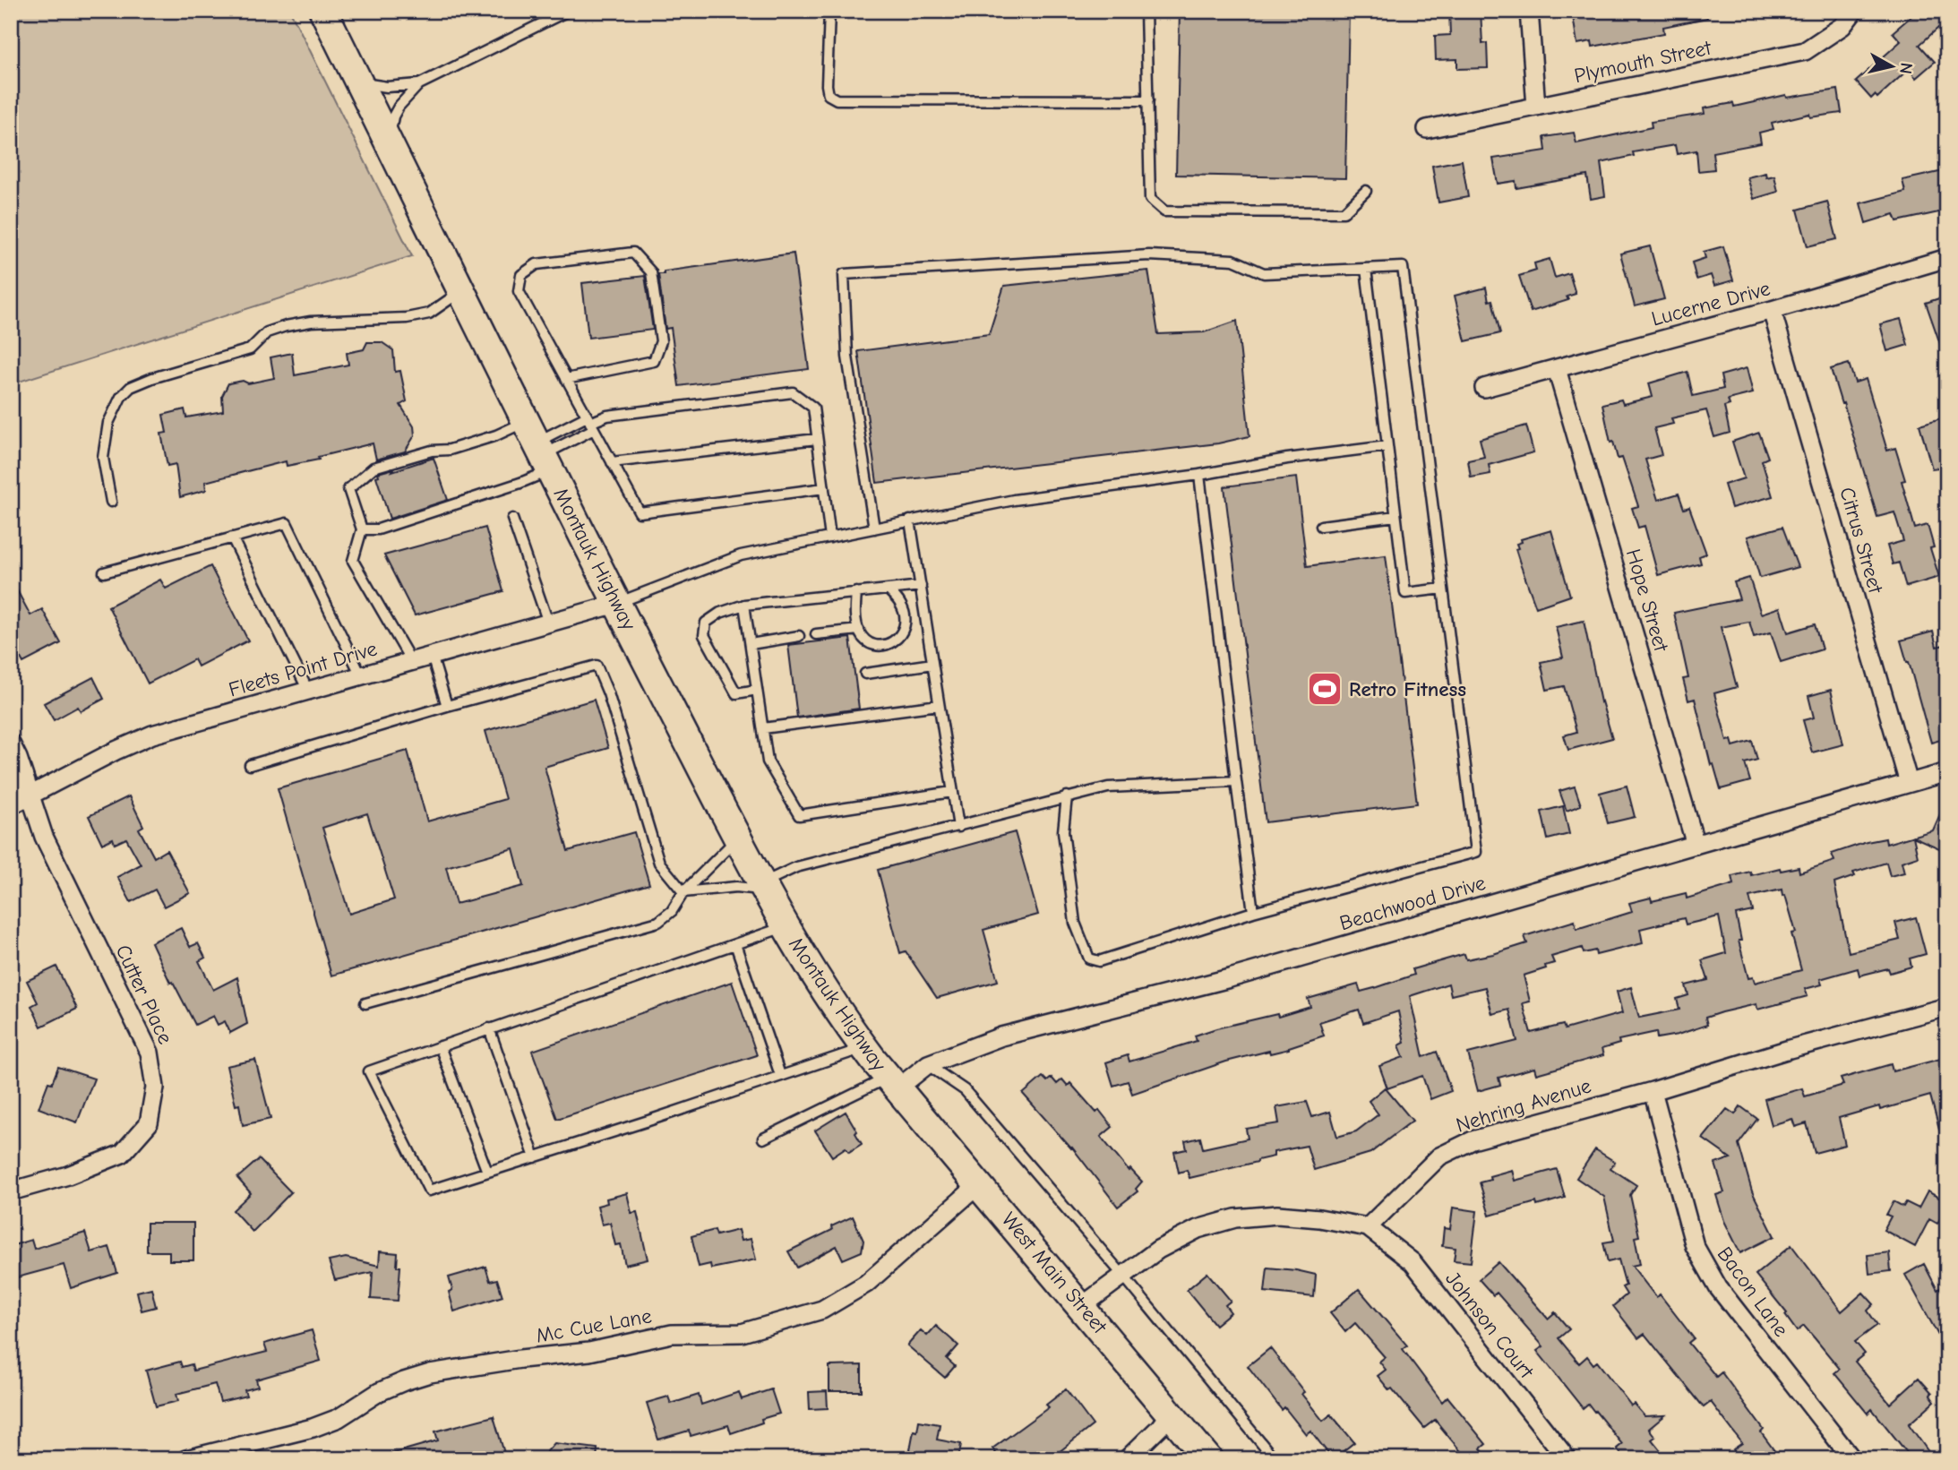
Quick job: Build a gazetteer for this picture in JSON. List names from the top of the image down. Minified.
{"streets":{"main road":["Montauk Highway","West Main Street"],"street":["Plymouth Street","Lucerne Drive","Citrus Street","Hope Street","Fleets Point Drive","Beachwood Drive","Cutter Place","Nehring Avenue","Bacon Lane","Johnson Court","Mc Cue Lane"]},"crossings":[["Lucerne Drive","Citrus Street"],["Lucerne Drive","Hope Street"],["Citrus Street","Beachwood Drive"],["Montauk Highway","Fleets Point Drive"],["Montauk Highway","Beachwood Drive"],["Montauk Highway","West Main Street"],["Hope Street","Beachwood Drive"],["Fleets Point Drive","Cutter Place"],["Beachwood Drive","West Main Street"],["Nehring Avenue","Bacon Lane"],["Nehring Avenue","Johnson Court"],["West Main Street","Mc Cue Lane"]],"places":{"sports":["Retro Fitness"]},"north":"right"}
